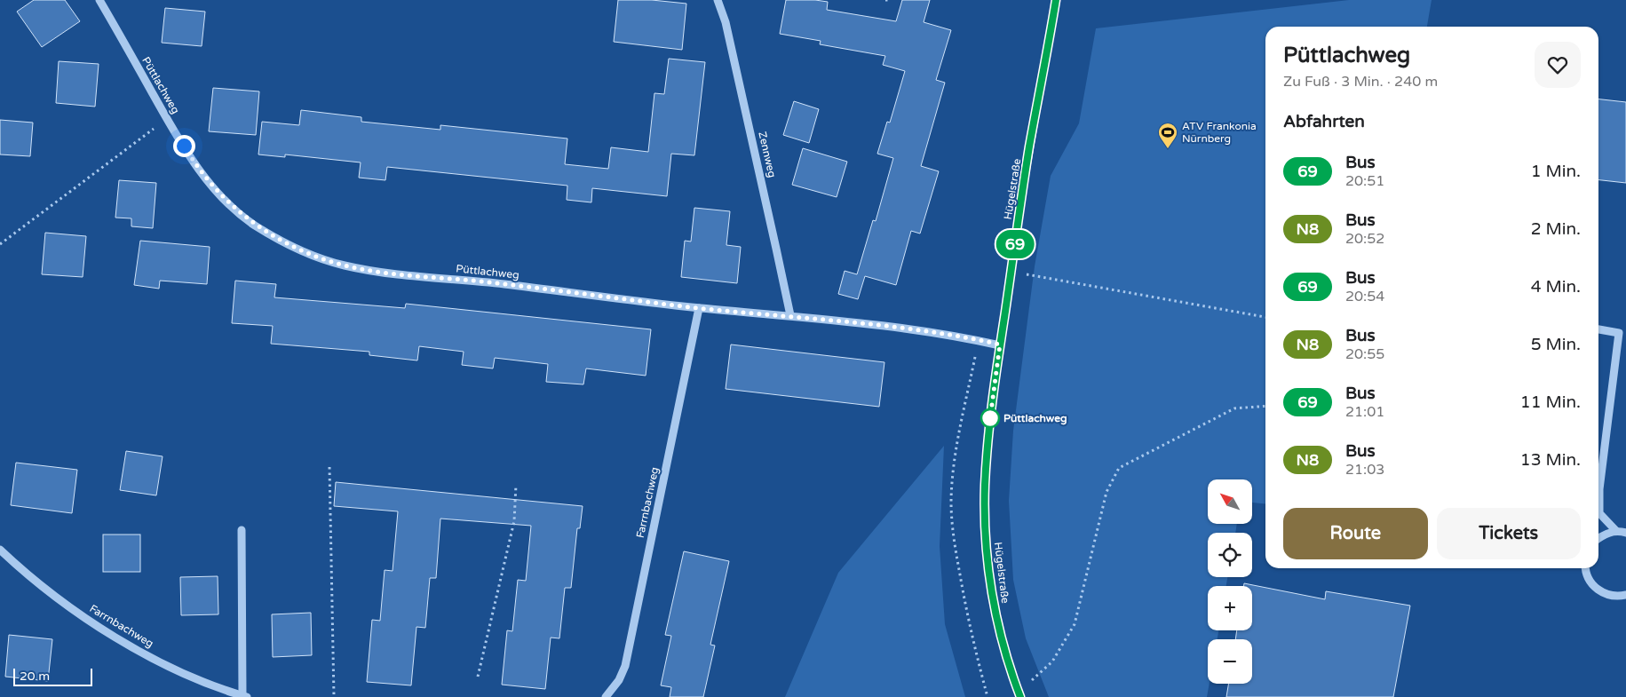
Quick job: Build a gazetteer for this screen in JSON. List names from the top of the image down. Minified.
{"streets":{"street":["Püttlachweg","Zennweg","Hügelstraße","Farrnbachweg"]},"crossings":[["Püttlachweg","Zennweg"],["Püttlachweg","Hügelstraße"],["Püttlachweg","Farrnbachweg"]],"places":{"sports":["ATV Frankonia Nürnberg"],"other":["Püttlachweg"]},"lines":["bus line 69"],"scale_bar":"20 m","north":"top left","page":{"on_map":"69","heading":[["Püttlachweg","Zu Fuß · 3 Min. · 240 m"],"Abfahrten"],"list":[{"mark":"69","name":"Bus","note":"20:51","value":"1 Min."},{"mark":"N8","name":"Bus","note":"20:52","value":"2 Min."},{"mark":"69","name":"Bus","note":"20:54","value":"4 Min."},{"mark":"N8","name":"Bus","note":"20:55","value":"5 Min."},{"mark":"69","name":"Bus","note":"21:01","value":"11 Min."},{"mark":"N8","name":"Bus","note":"21:03","value":"13 Min."}],"map_buttons":["+","−"],"buttons":["Route","Tickets"],"scale":"20 m"}}
